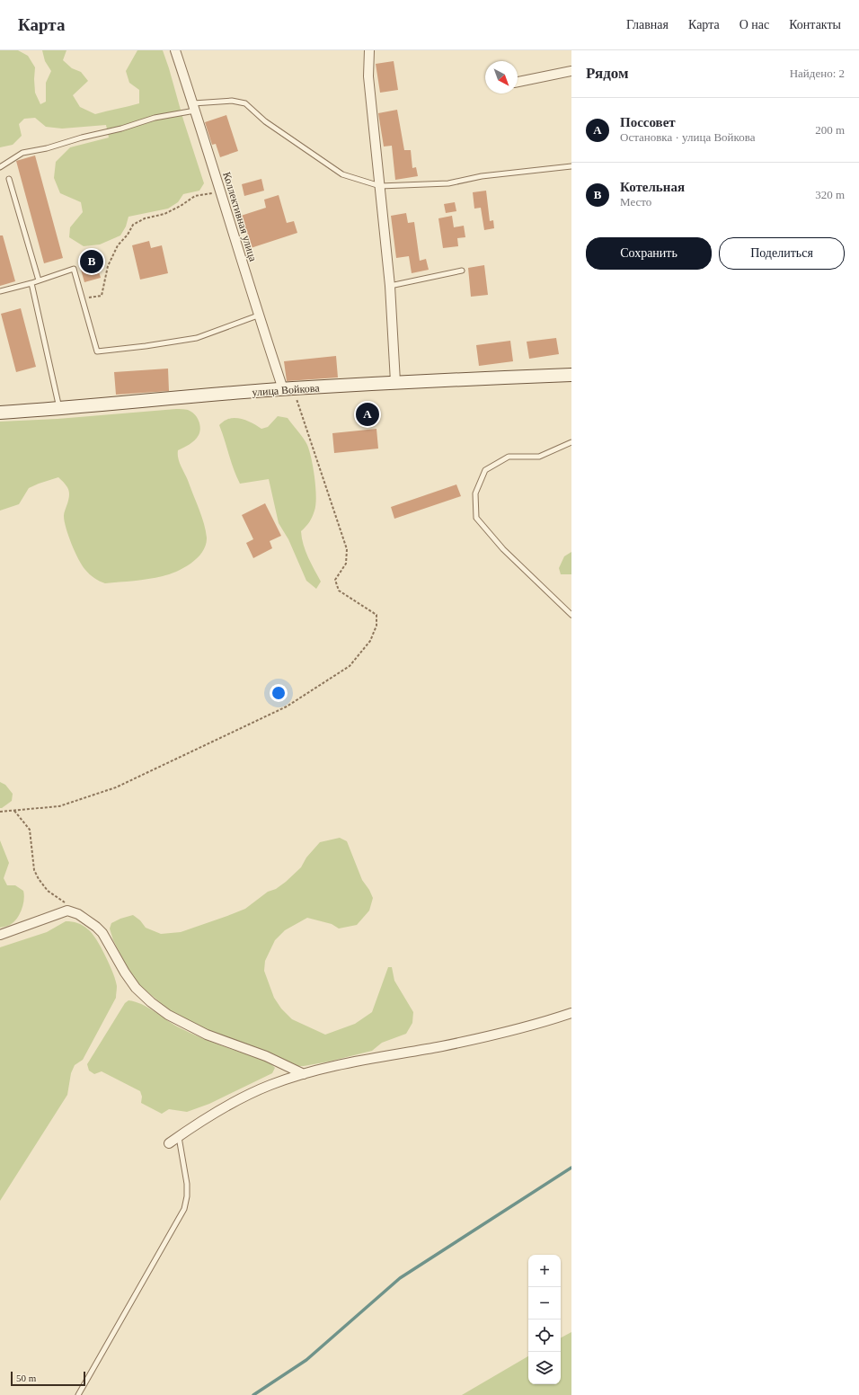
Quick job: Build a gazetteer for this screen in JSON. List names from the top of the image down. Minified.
{"streets":{"street":["Коллективная улица","улица Войкова"]},"crossings":[["Коллективная улица","улица Войкова"]],"scale_bar":"50 m","north":"bottom right","page":{"header":"Карта","nav":["Главная","Карта","О нас","Контакты"],"heading":["Рядом","Найдено: 2"],"list":[{"mark":"A","name":"Поссовет","note":"Остановка · улица Войкова","value":"200 m"},{"mark":"B","name":"Котельная","note":"Место","value":"320 m"}],"buttons":["Сохранить","Поделиться"],"pins":["B","A"],"map_buttons":["+","−"],"scale":"50 m"}}
